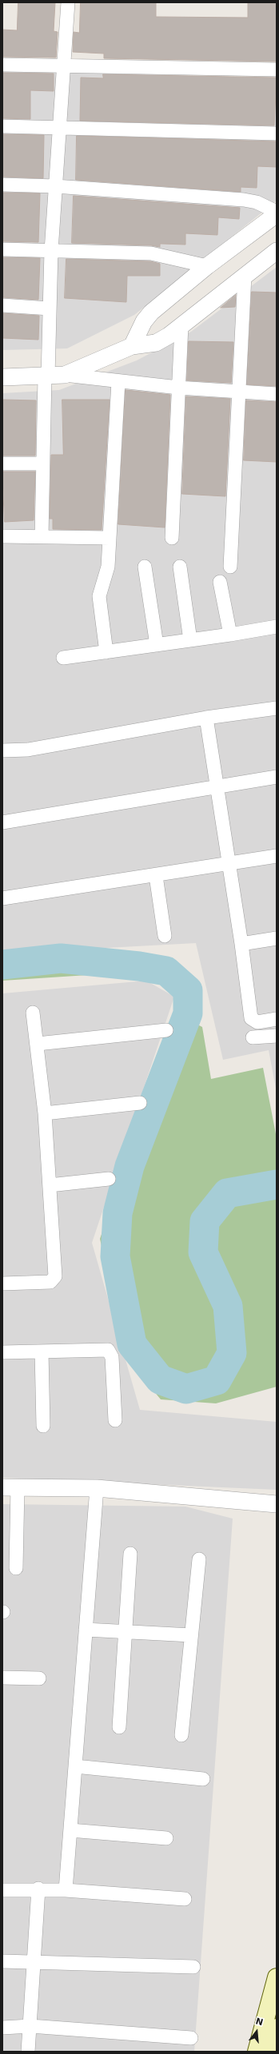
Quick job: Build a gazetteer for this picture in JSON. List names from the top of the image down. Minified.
{"north":"top"}
